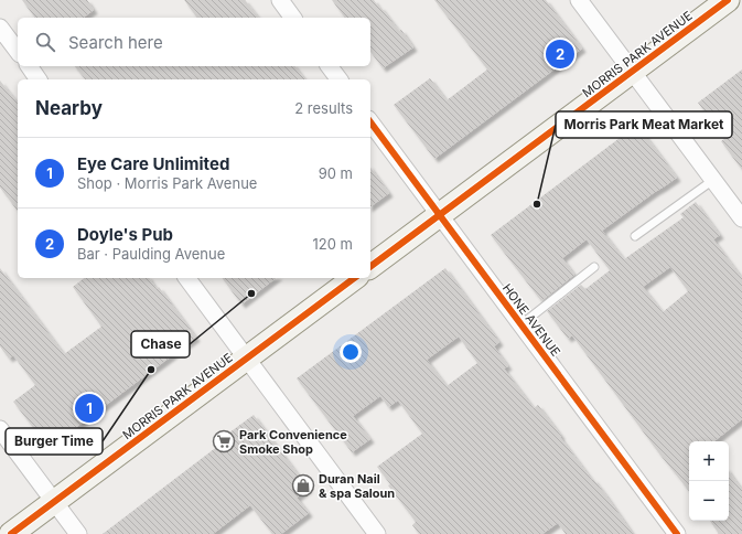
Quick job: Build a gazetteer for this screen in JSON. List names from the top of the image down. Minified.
{"streets":{"main road":["MORRIS PARK AVENUE"],"street":["HONE AVENUE"]},"crossings":[["MORRIS PARK AVENUE","HONE AVENUE"]],"places":{"other":["Morris Park Meat Market","Chase","Burger Time"],"supermarket":["Park Convenience Smoke Shop"],"shop":["Duran Nail & spa Saloun"]},"page":{"search":"Search here","pins":["2","1"],"heading":["Nearby","2 results"],"list":[{"mark":"1","name":"Eye Care Unlimited","note":"Shop · Morris Park Avenue","value":"90 m"},{"mark":"2","name":"Doyle's Pub","note":"Bar · Paulding Avenue","value":"120 m"}],"map_buttons":["+","−"]}}
